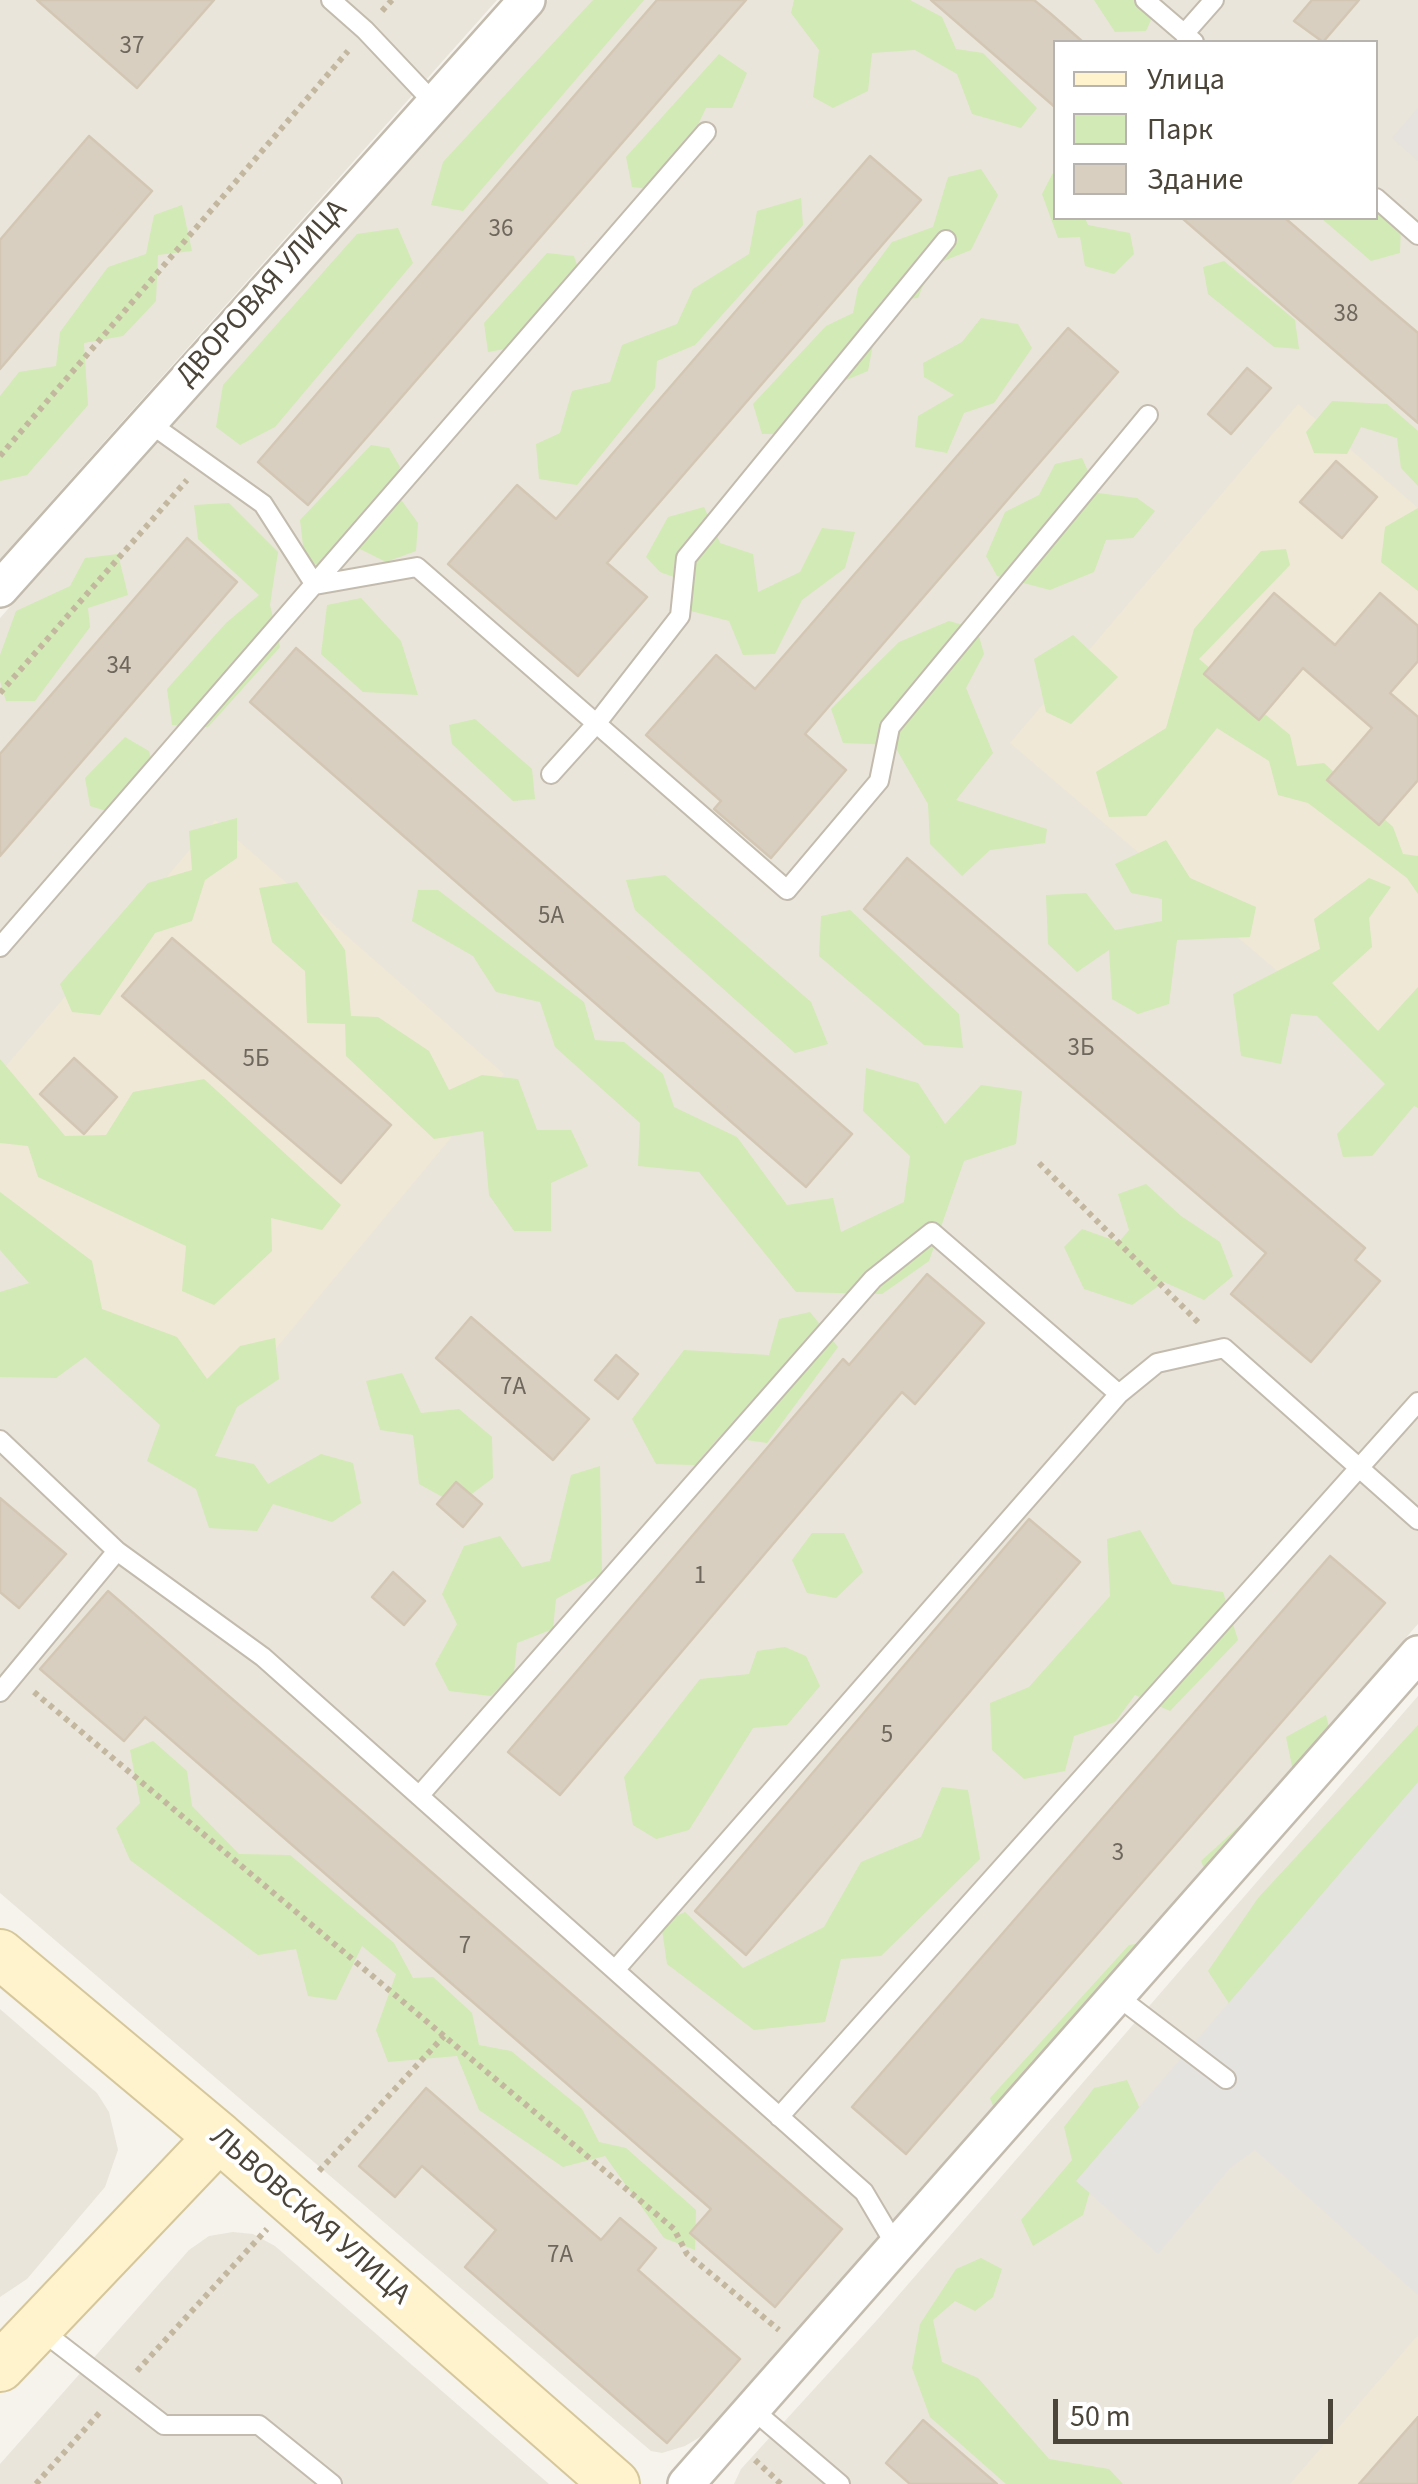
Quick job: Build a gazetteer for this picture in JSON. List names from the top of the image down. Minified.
{"streets":{"main road":["ЛЬВОВСКАЯ УЛИЦА"],"street":["ДВОРОВАЯ УЛИЦА"]},"house_numbers":["37","36","38","34","5А","3Б","5Б","7А","1","5","3","7","7А"],"legend":["Улица","Парк","Здание"],"scale_bar":"50 m"}
